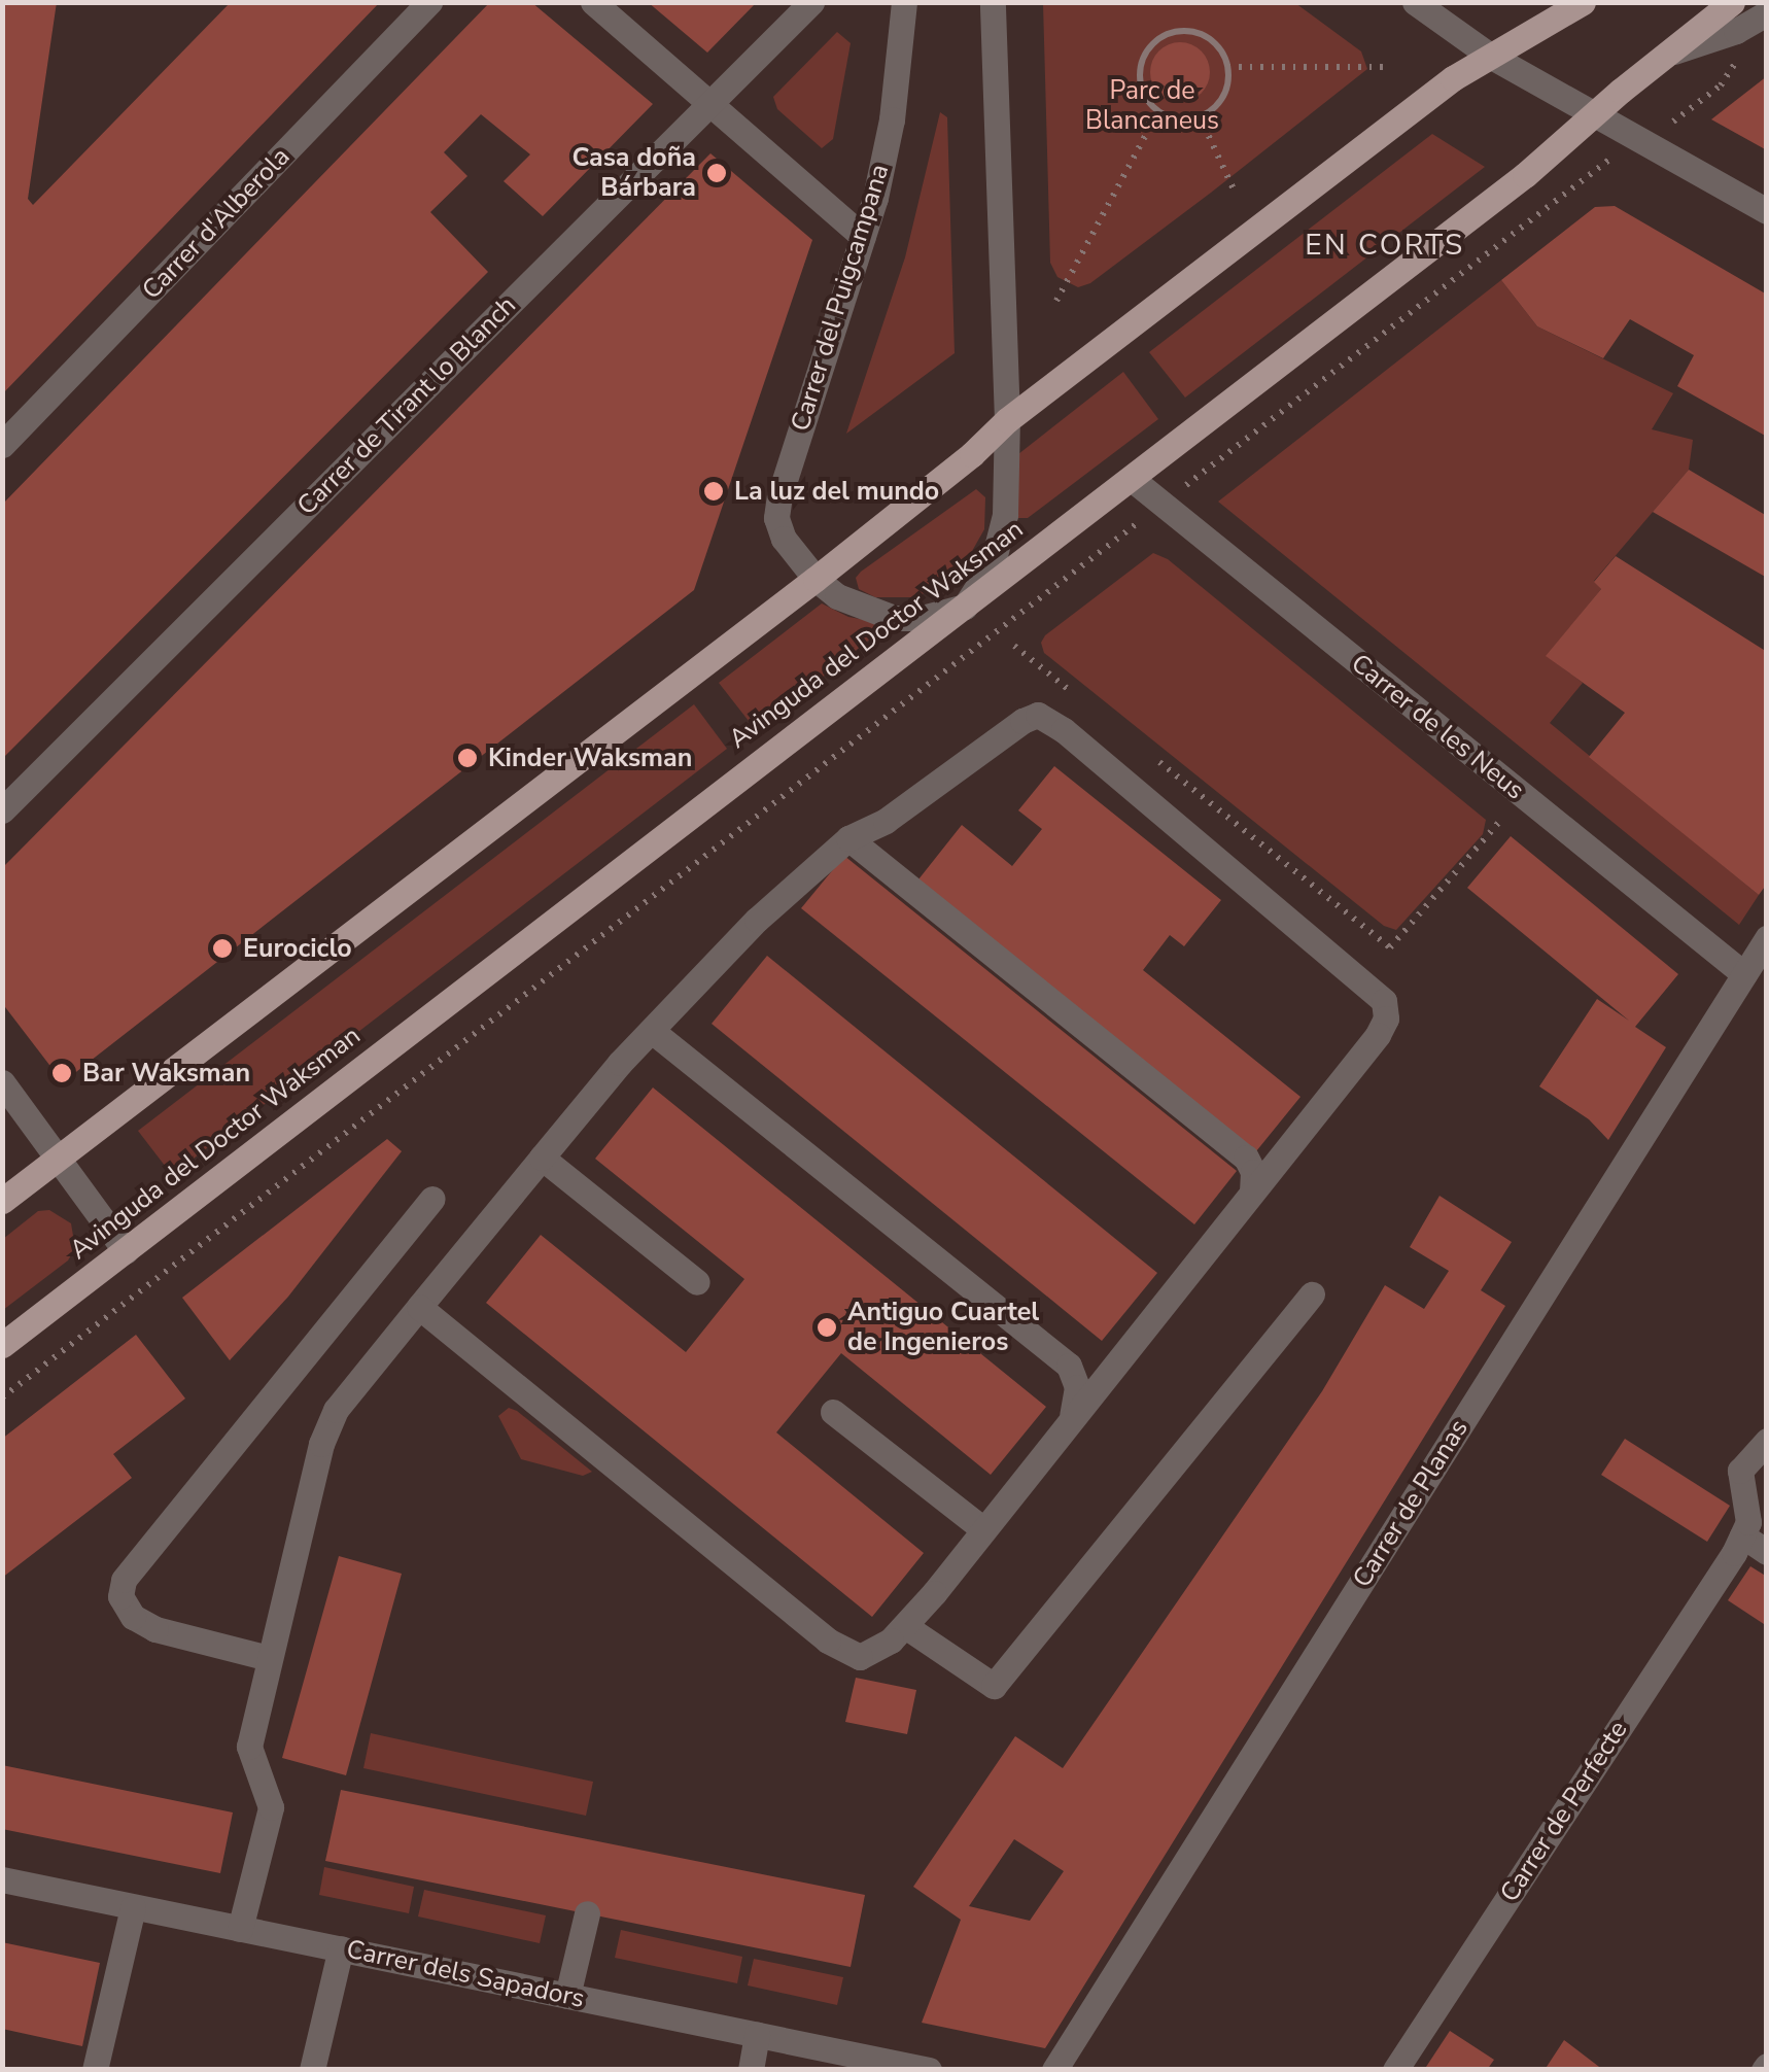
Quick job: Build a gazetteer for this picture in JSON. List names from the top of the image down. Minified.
{"streets":{"main road":["Avinguda del Doctor Waksman"],"street":["Carrer d'Alberola","Carrer del Puigcampana","Carrer de Tirant lo Blanch","Carrer de les Neus","Carrer de Planas","Carrer de Perfecte","Carrer dels Sapadors"]},"crossings":[["Avinguda del Doctor Waksman","Carrer de les Neus"],["Carrer de les Neus","Carrer de Planas"]],"districts":["EN CORTS"],"parks":["Parc de Blancaneus"],"places":["Casa doña Bárbara","La luz del mundo","Kinder Waksman","Eurociclo","Bar Waksman","Antiguo Cuartel de Ingenieros"]}
